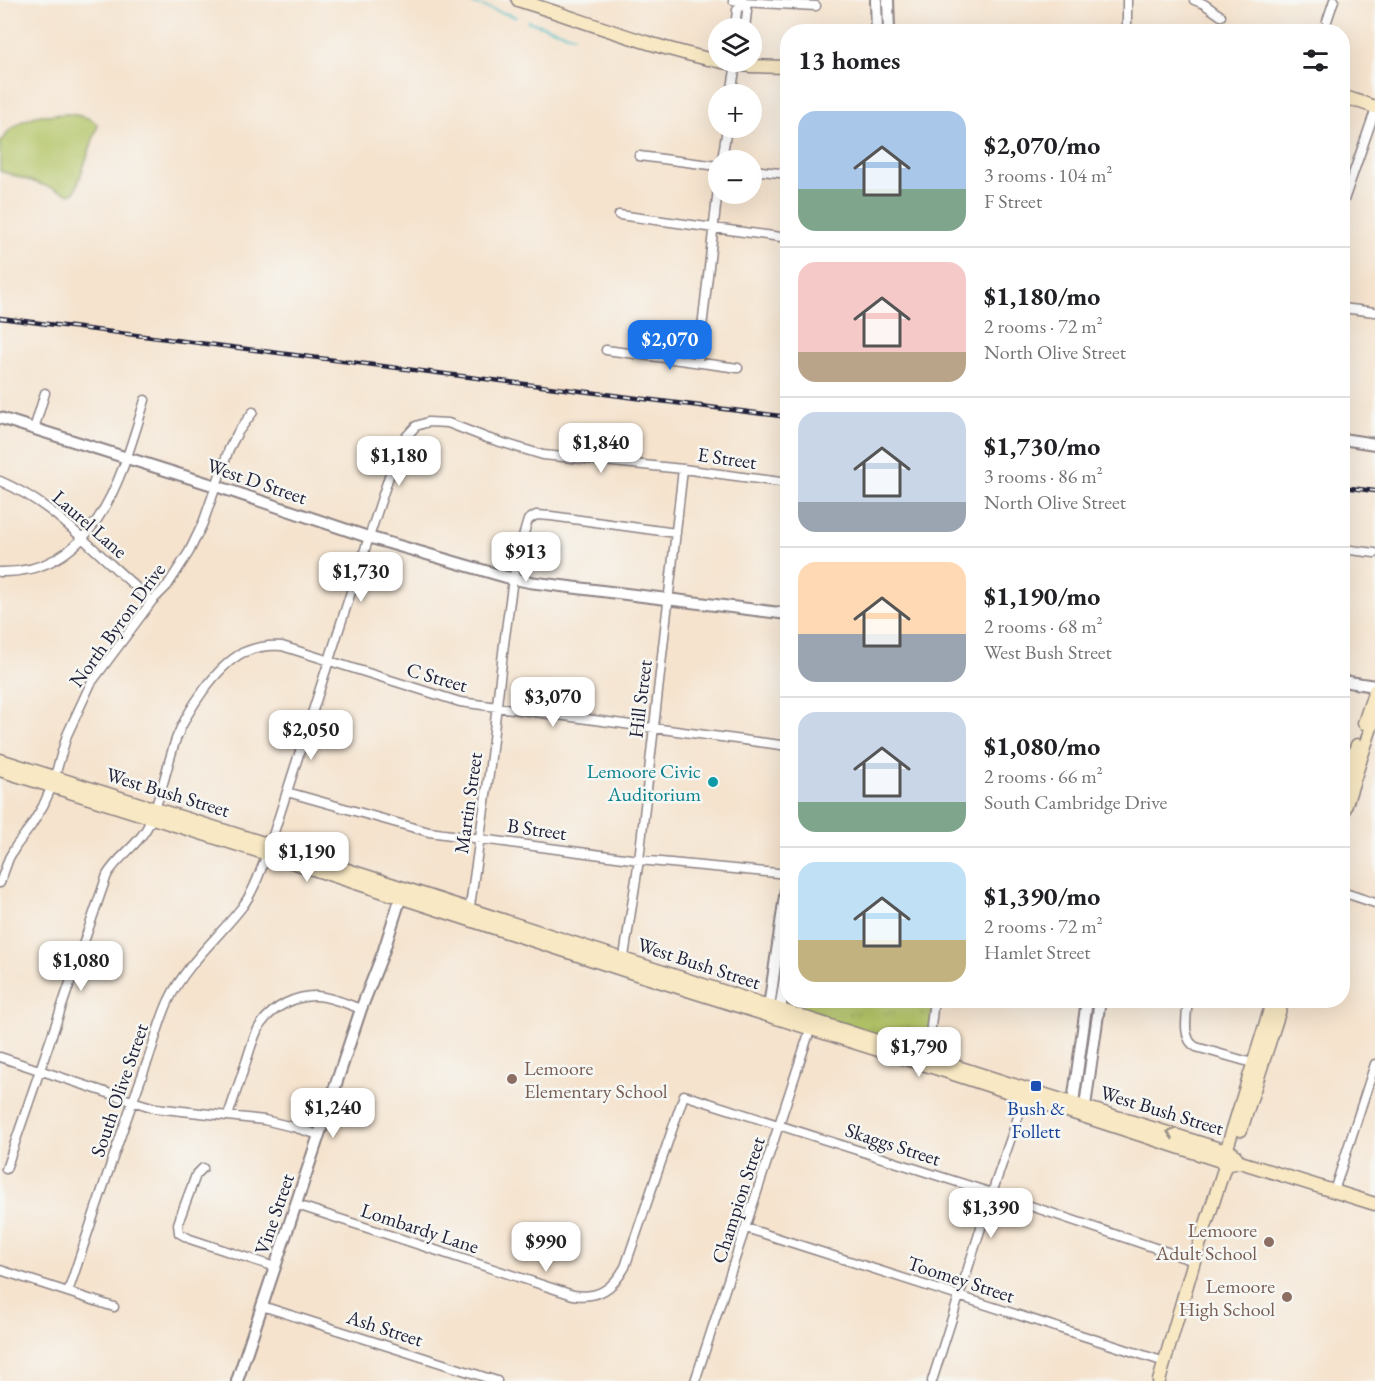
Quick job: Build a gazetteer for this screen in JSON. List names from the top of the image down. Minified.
{"streets":{"main road":["West Bush Street"],"street":["E Street","West D Street","Laurel Lane","North Byron Drive","C Street","Hill Street","Martin Street","B Street","South Olive Street","Skaggs Street","Champion Street","Vine Street","Lombardy Lane","Toomey Street","Ash Street"]},"crossings":[["E Street","Hill Street"],["E Street","South Olive Street"],["West D Street","North Byron Drive"],["West D Street","Hill Street"],["West D Street","Martin Street"],["West D Street","South Olive Street"],["Laurel Lane","North Byron Drive"],["North Byron Drive","West Bush Street"],["C Street","Hill Street"],["C Street","West Bush Street"],["C Street","Martin Street"],["C Street","South Olive Street"],["Hill Street","West Bush Street"],["Hill Street","Martin Street"],["Hill Street","B Street"],["West Bush Street","Martin Street"],["West Bush Street","South Olive Street"],["West Bush Street","Champion Street"],["West Bush Street","Vine Street"],["Martin Street","B Street"],["B Street","South Olive Street"],["Skaggs Street","Champion Street"],["Skaggs Street","Lombardy Lane"],["Champion Street","Toomey Street"],["Vine Street","Lombardy Lane"],["Vine Street","Ash Street"]],"places":{"other":["Lemoore Civic Auditorium","Lemoore Elementary School","Lemoore Adult School","Lemoore High School"],"transit":["Bush & Follett"]},"page":{"map_buttons":["+","−"],"heading":"13 homes","list":[{"name":"$2,070/mo","note":"3 rooms · 104 m² · F Street"},{"name":"$1,180/mo","note":"2 rooms · 72 m² · North Olive Street"},{"name":"$1,730/mo","note":"3 rooms · 86 m² · North Olive Street"},{"name":"$1,190/mo","note":"2 rooms · 68 m² · West Bush Street"},{"name":"$1,080/mo","note":"2 rooms · 66 m² · South Cambridge Drive"},{"name":"$1,390/mo","note":"2 rooms · 72 m² · Hamlet Street"}],"price":["$2,070","$1,840","$1,180","$913","$1,730","$3,070","$2,050","$1,190","$1,080","$1,790","$1,240","$1,390","$990"]}}
